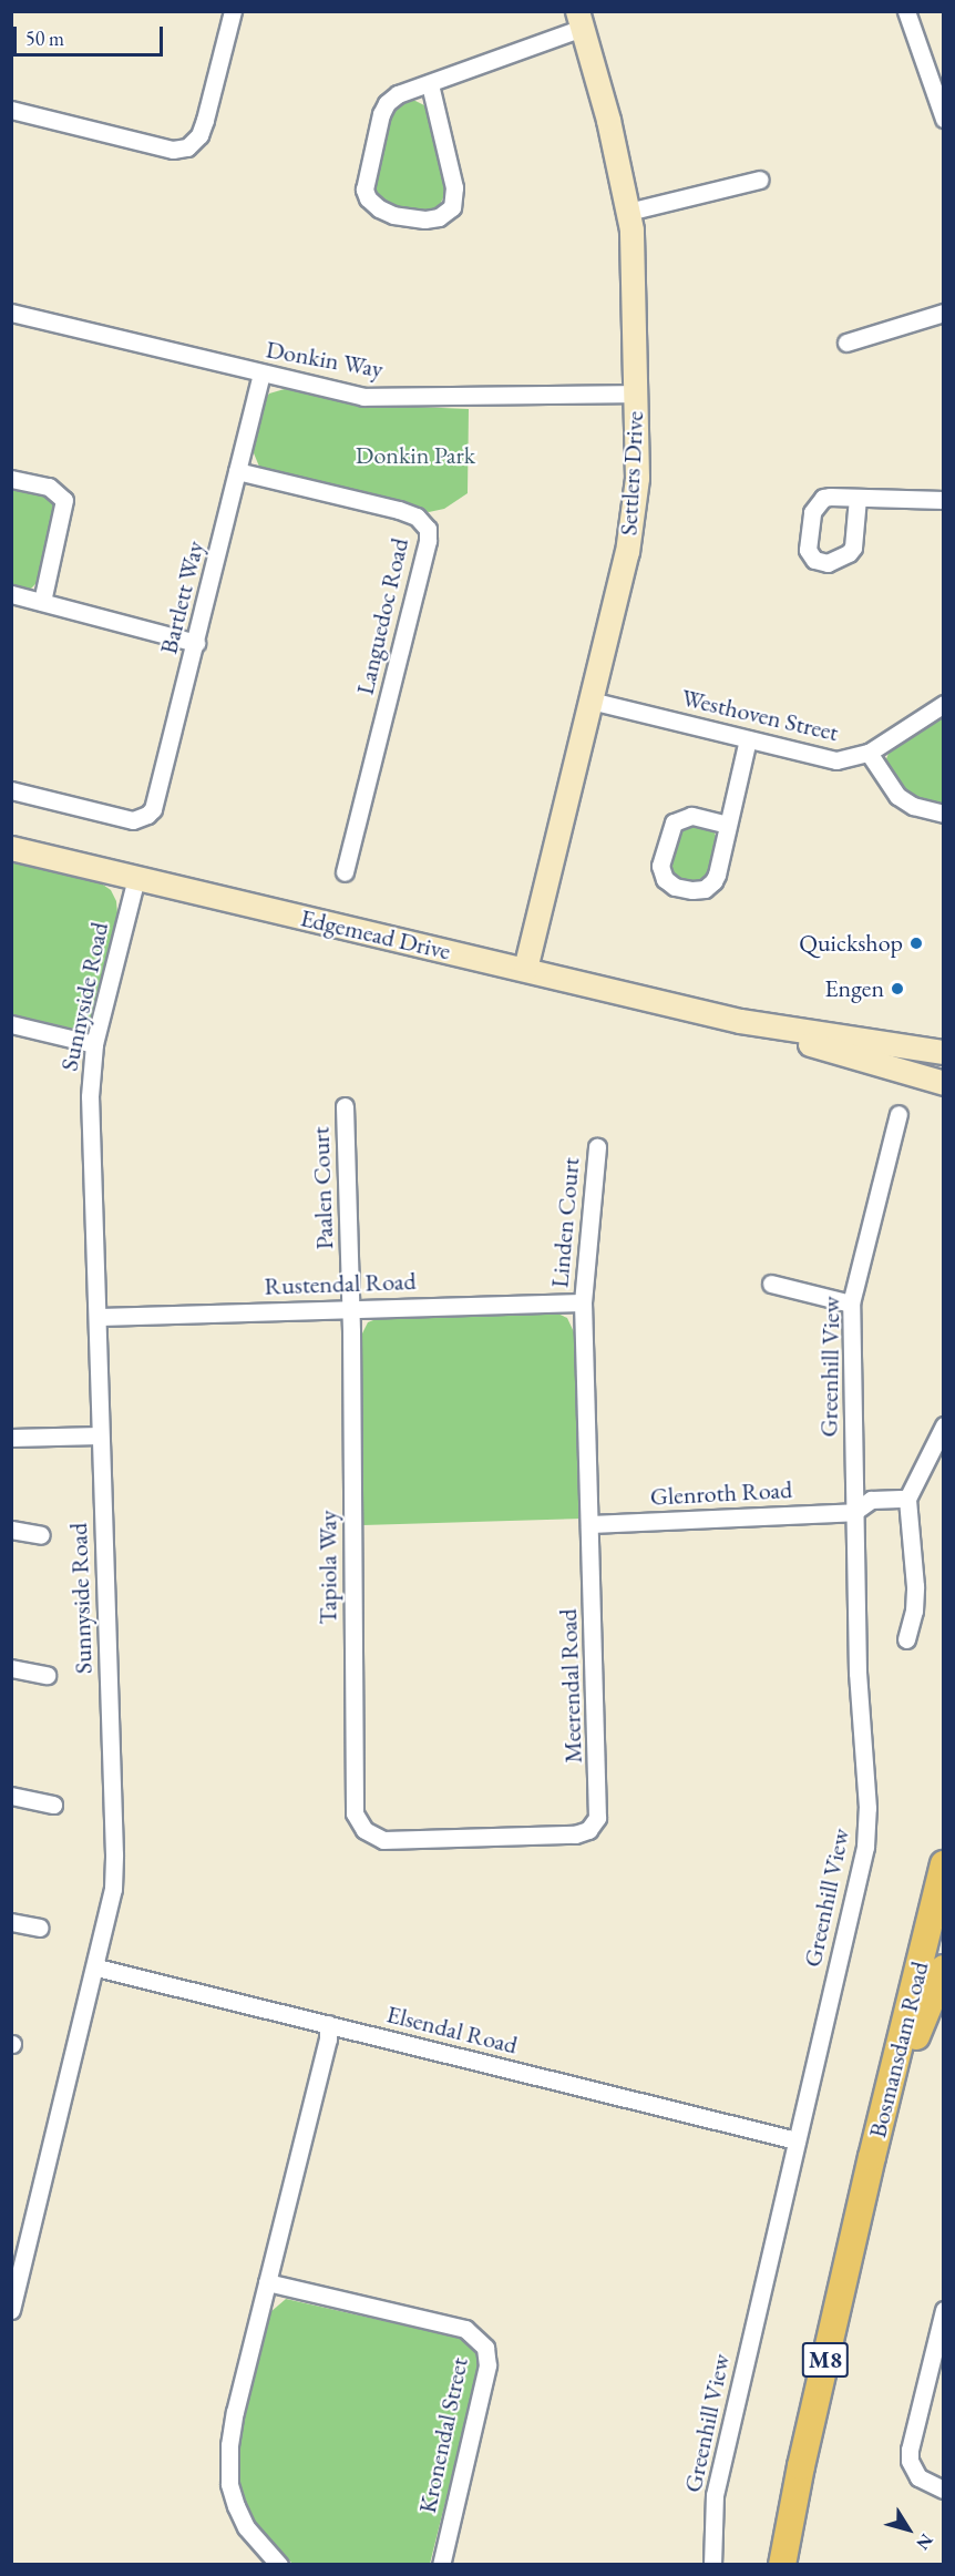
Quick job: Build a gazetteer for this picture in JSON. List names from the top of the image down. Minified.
{"streets":{"main road":["Bosmansdam Road","M8"],"street":["Donkin Way","Settlers Drive","Bartlett Way","Languedoc Road","Westhoven Street","Edgemead Drive","Sunnyside Road","Paalen Court","Linden Court","Rustendal Road","Greenhill View","Glenroth Road","Tapiola Way","Meerendal Road","Elsendal Road","Kronendal Street"]},"crossings":[["Donkin Way","Settlers Drive"],["Donkin Way","Bartlett Way"],["Settlers Drive","Westhoven Street"],["Settlers Drive","Edgemead Drive"],["Bartlett Way","Languedoc Road"],["Edgemead Drive","Sunnyside Road"],["Sunnyside Road","Rustendal Road"],["Sunnyside Road","Elsendal Road"],["Paalen Court","Rustendal Road"],["Paalen Court","Tapiola Way"],["Linden Court","Rustendal Road"],["Linden Court","Meerendal Road"],["Rustendal Road","Tapiola Way"],["Rustendal Road","Meerendal Road"],["Greenhill View","Glenroth Road"],["Greenhill View","Elsendal Road"],["Glenroth Road","Meerendal Road"],["Tapiola Way","Meerendal Road"]],"parks":["Donkin Park"],"places":["Quickshop","Engen"],"scale_bar":"50 m","north":"bottom right"}
